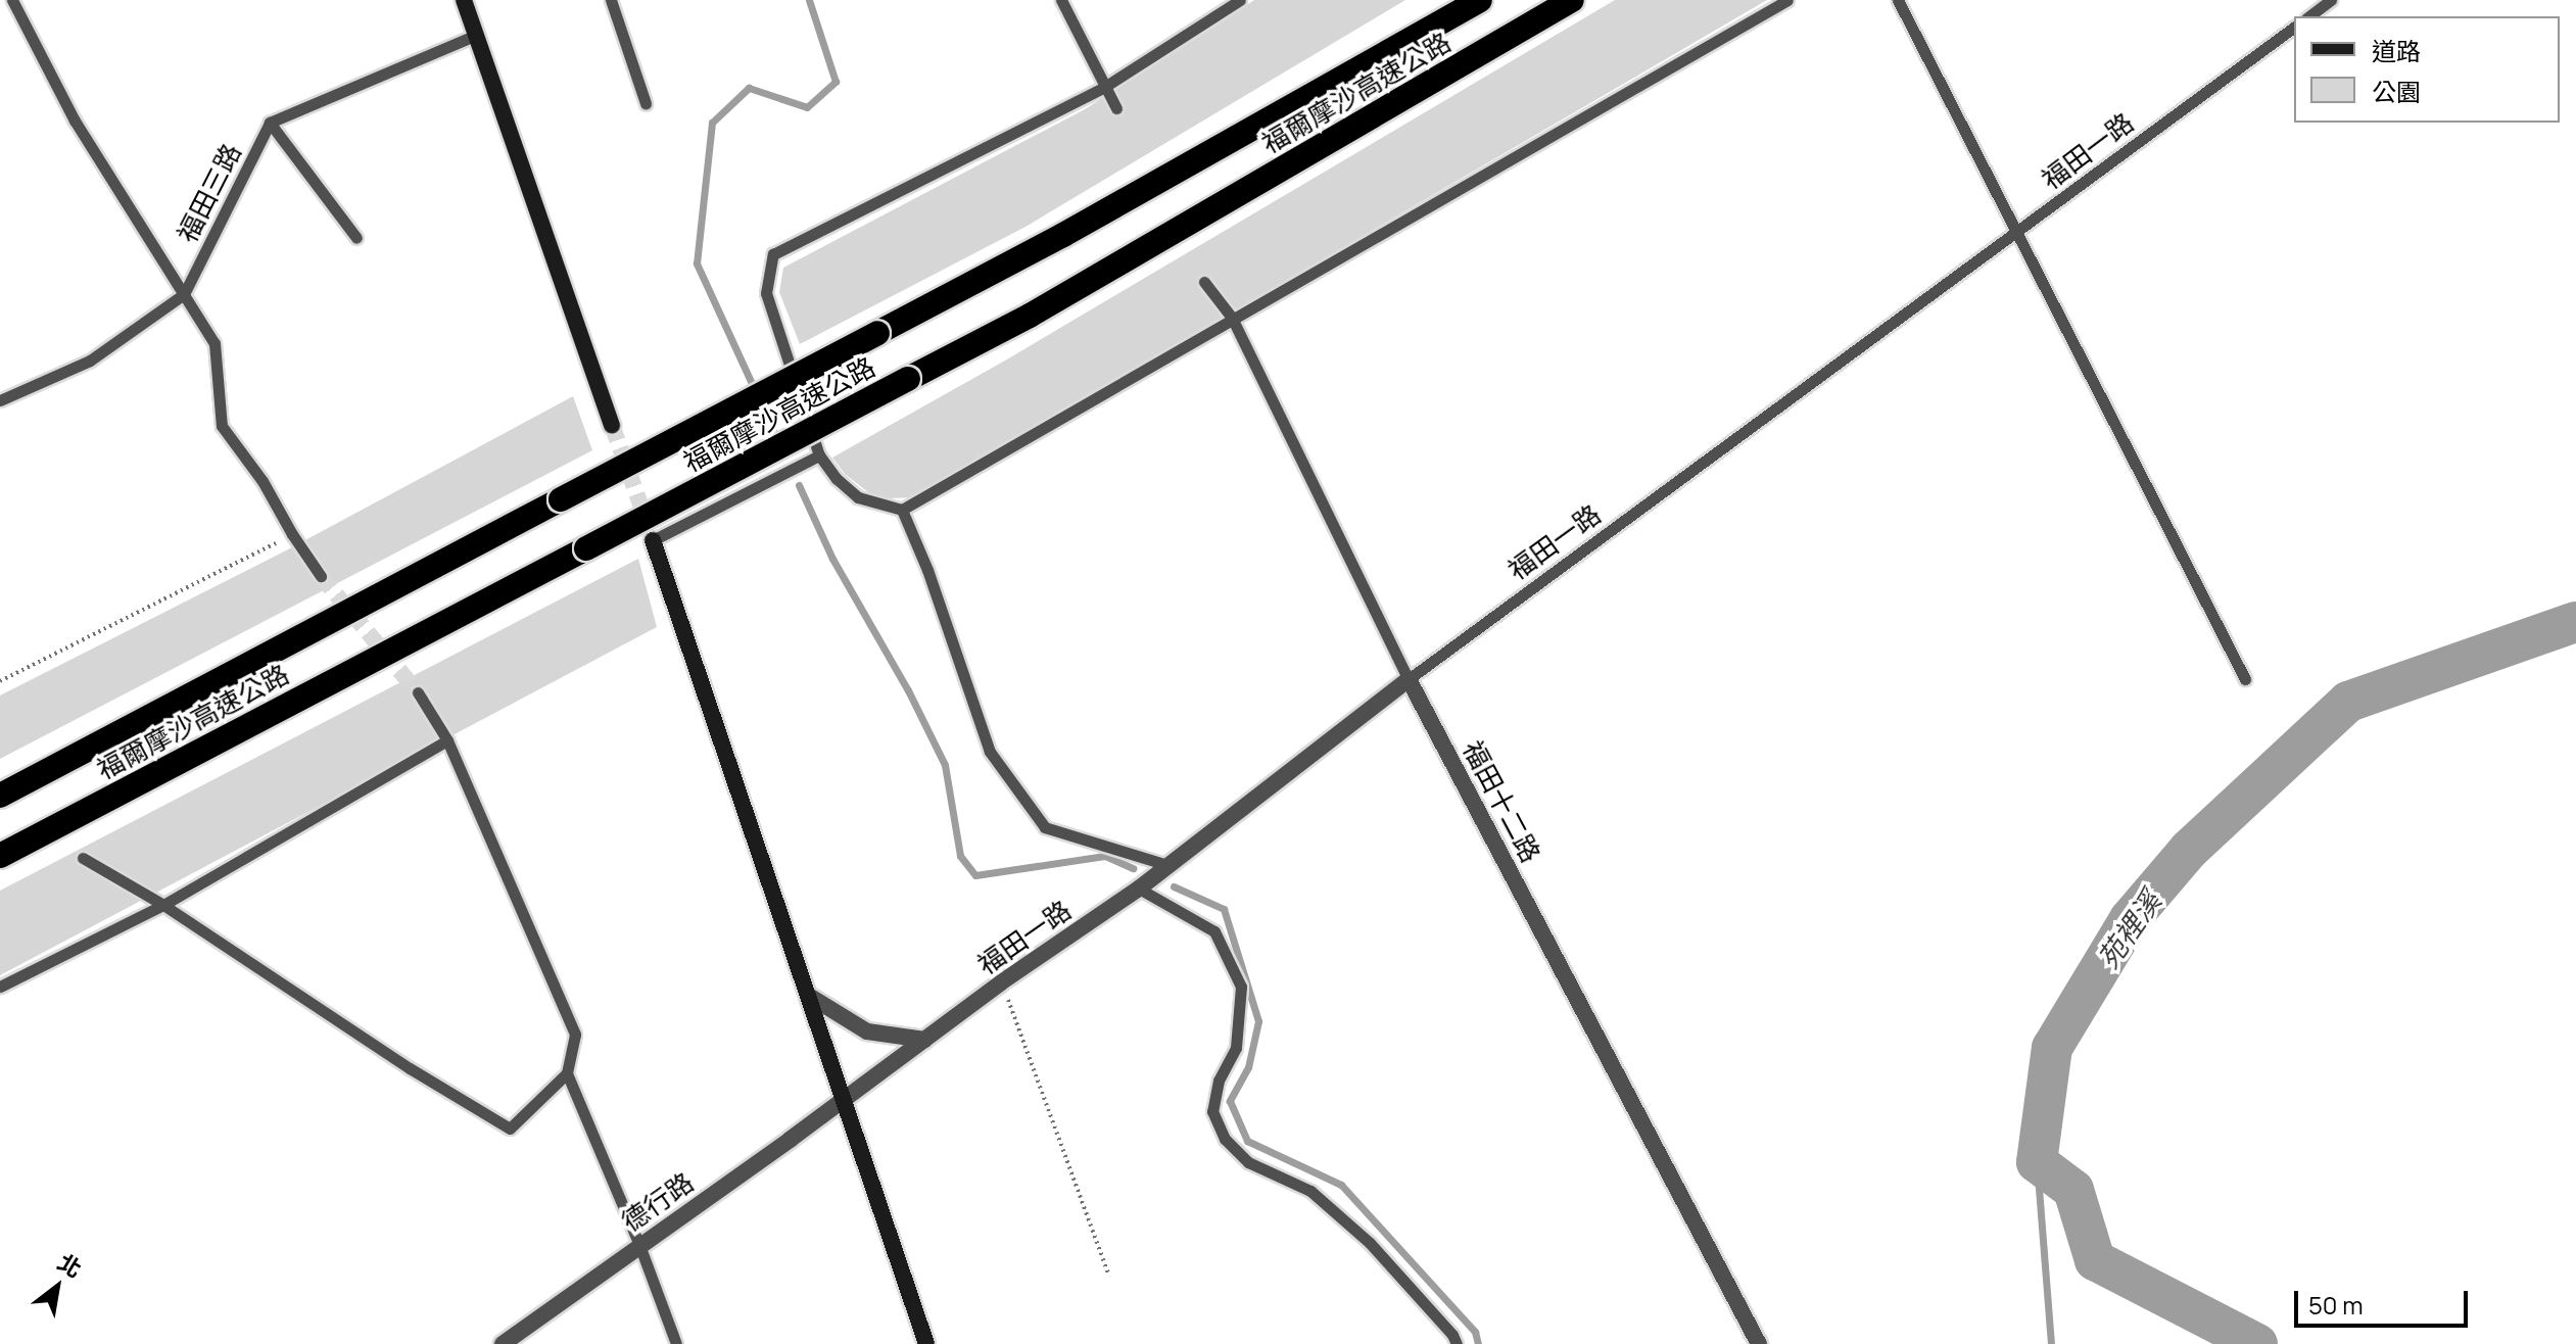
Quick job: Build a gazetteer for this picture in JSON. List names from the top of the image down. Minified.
{"streets":{"highway":["福爾摩沙高速公路"],"street":["福田一路","福田十二路","德行路"],"lane":["福田三路"]},"crossings":[["福田一路","福田十二路"],["福田一路","德行路"]],"water":["苑裡溪"],"legend":["道路","公園"],"scale_bar":"50 m","north":"top right"}
